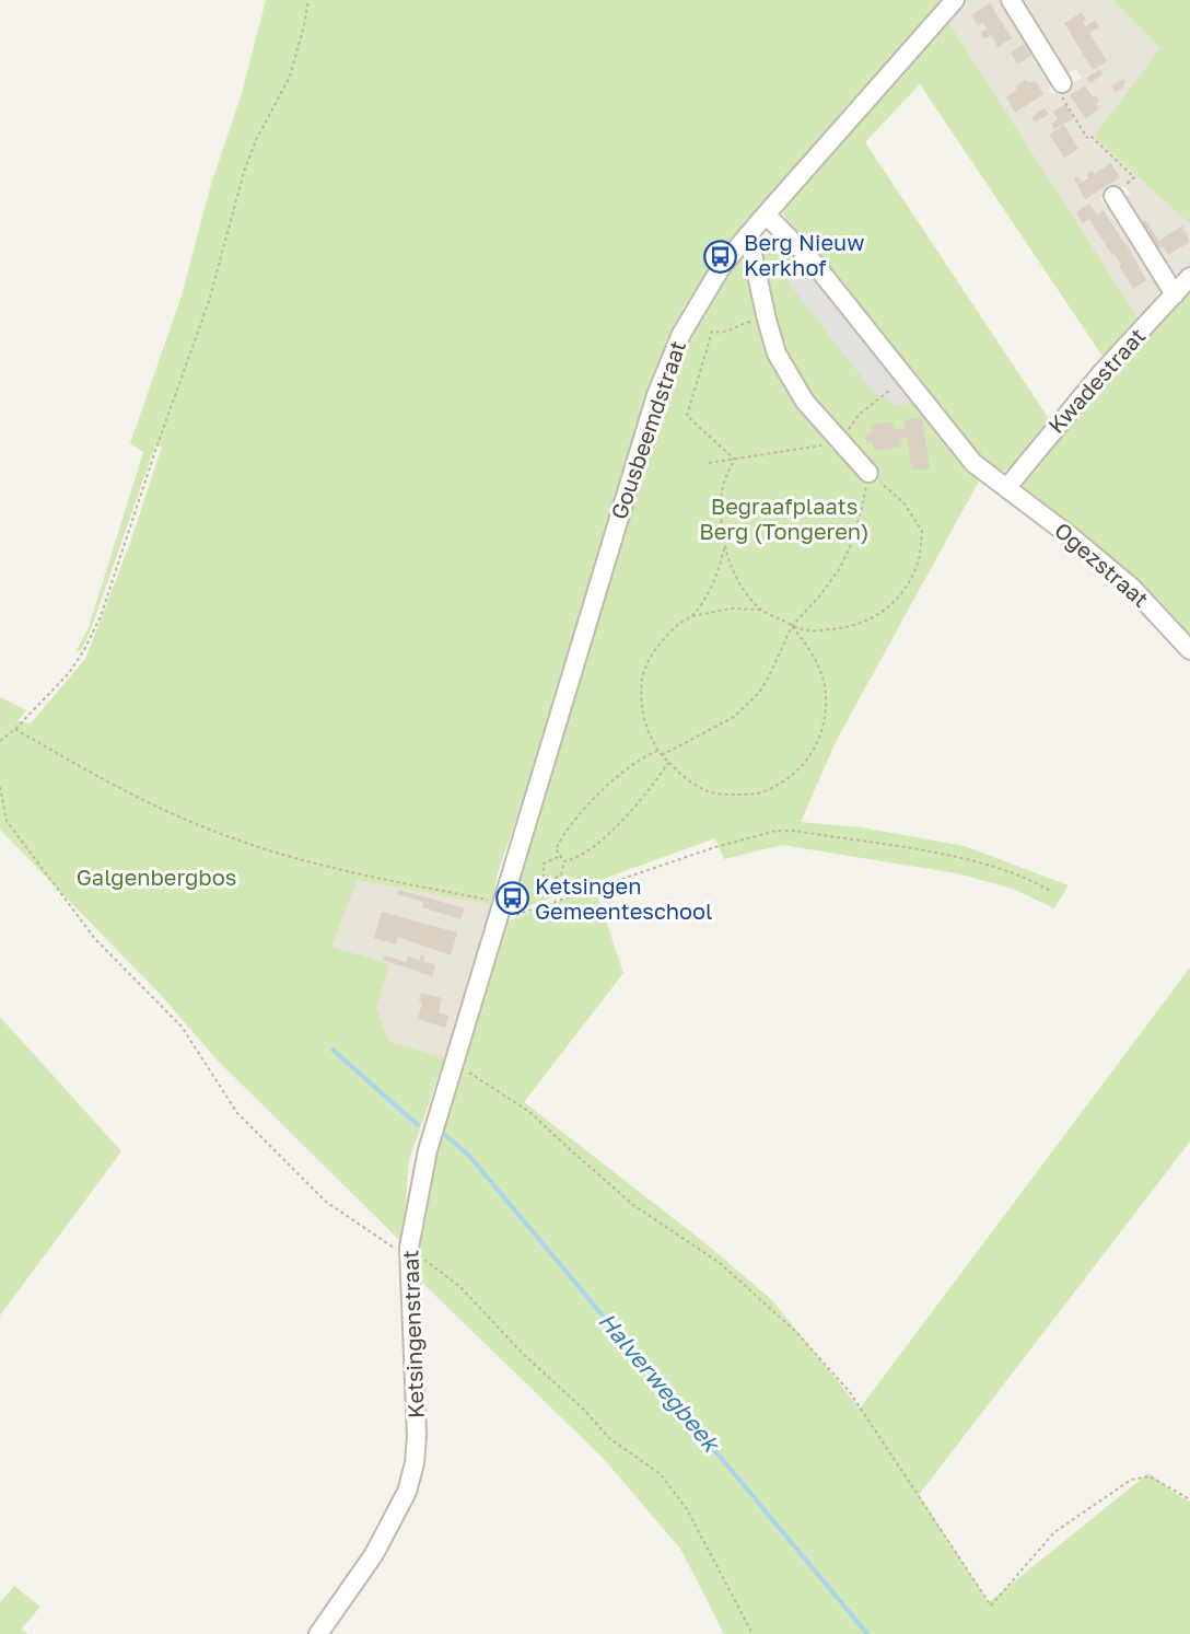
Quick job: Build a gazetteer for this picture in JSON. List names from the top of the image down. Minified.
{"streets":{"street":["Kwadestraat","Gousbeemdstraat","Ogezstraat","Ketsingenstraat"]},"crossings":[["Kwadestraat","Ogezstraat"],["Gousbeemdstraat","Ogezstraat"],["Gousbeemdstraat","Ketsingenstraat"]],"water":["Halverwegbeek"],"parks":["Begraafplaats Berg (Tongeren)","Galgenbergbos"],"places":{"bus stop":["Berg Nieuw Kerkhof","Ketsingen Gemeenteschool"]}}
